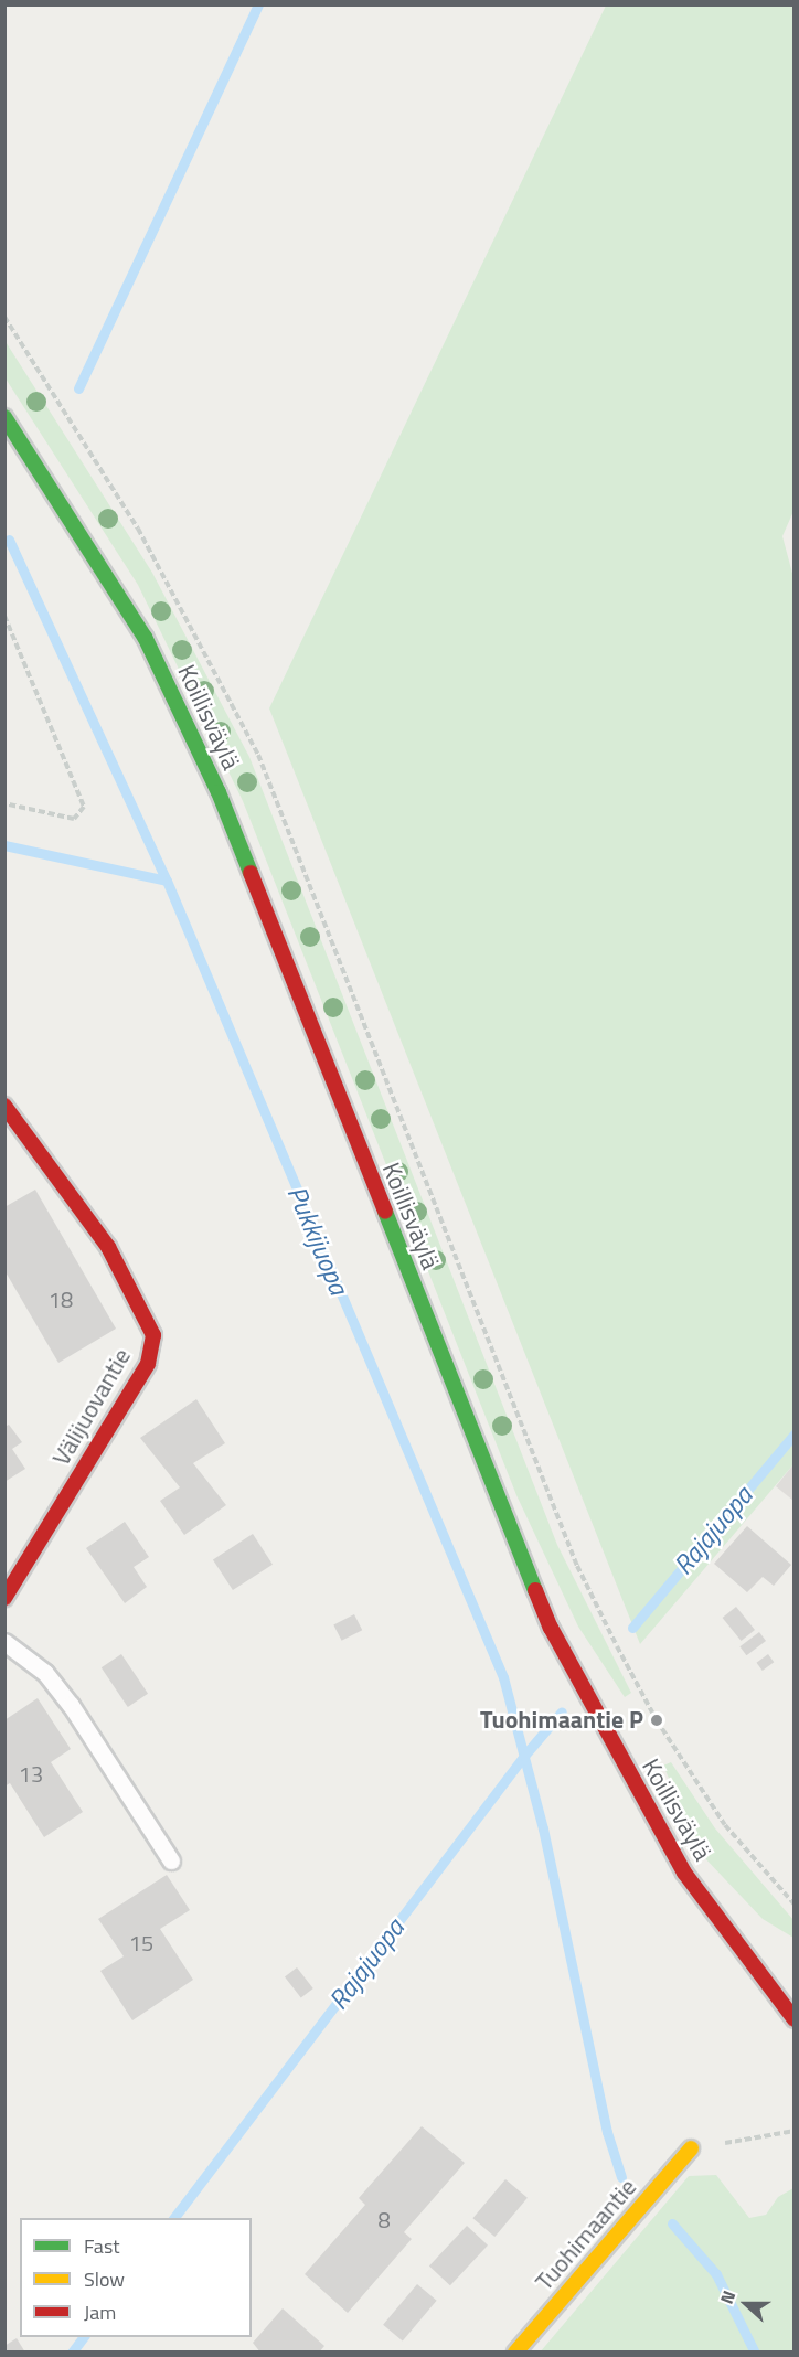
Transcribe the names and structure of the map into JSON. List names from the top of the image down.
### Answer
{
  "streets": {
    "main road": ["Koillisväylä", "Välijuovantie", "Tuohimaantie"]
  },
  "water": ["Pukkijuopa", "Rajajuopa"],
  "places": ["Tuohimaantie P"],
  "house_numbers": [
    "18",
    "13",
    "15",
    "8"
  ],
  "legend": ["Fast", "Slow", "Jam"],
  "north": "left"
}
